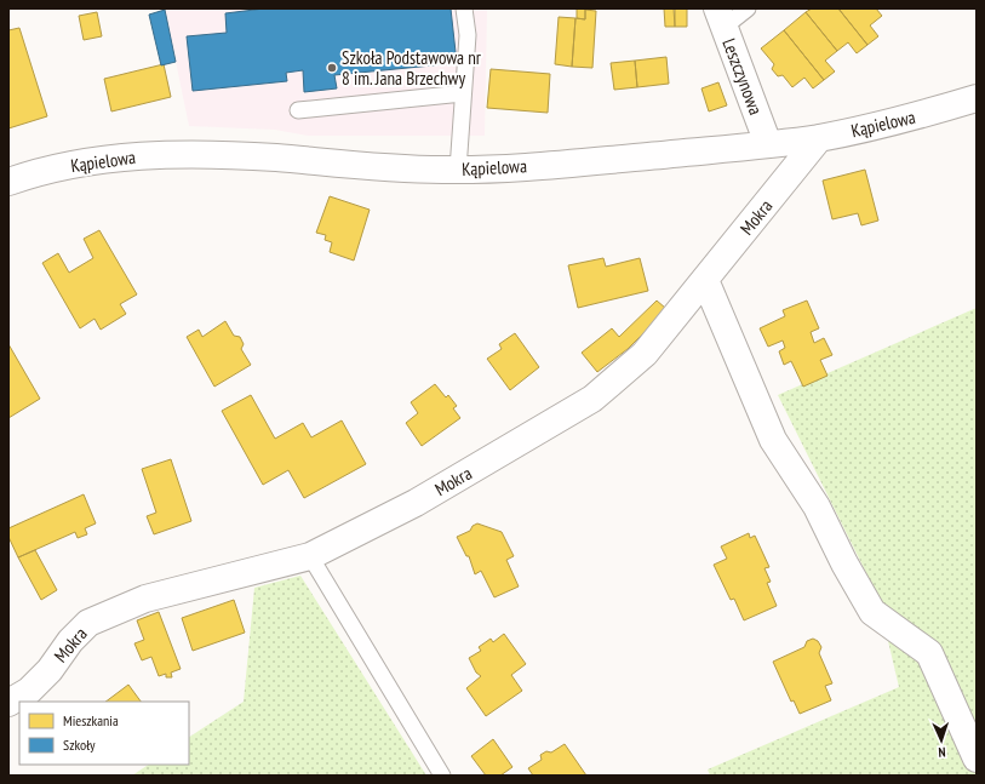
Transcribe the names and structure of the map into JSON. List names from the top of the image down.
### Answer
{
  "streets": {
    "street": ["Leszczynowa", "Kąpielowa", "Mokra"]
  },
  "crossings": [
    ["Leszczynowa", "Kąpielowa"],
    ["Kąpielowa", "Mokra"]
  ],
  "places": ["Szkoła Podstawowa nr 8 im. Jana Brzechwy"],
  "legend": ["Mieszkania", "Szkoły"],
  "north": "bottom"
}
